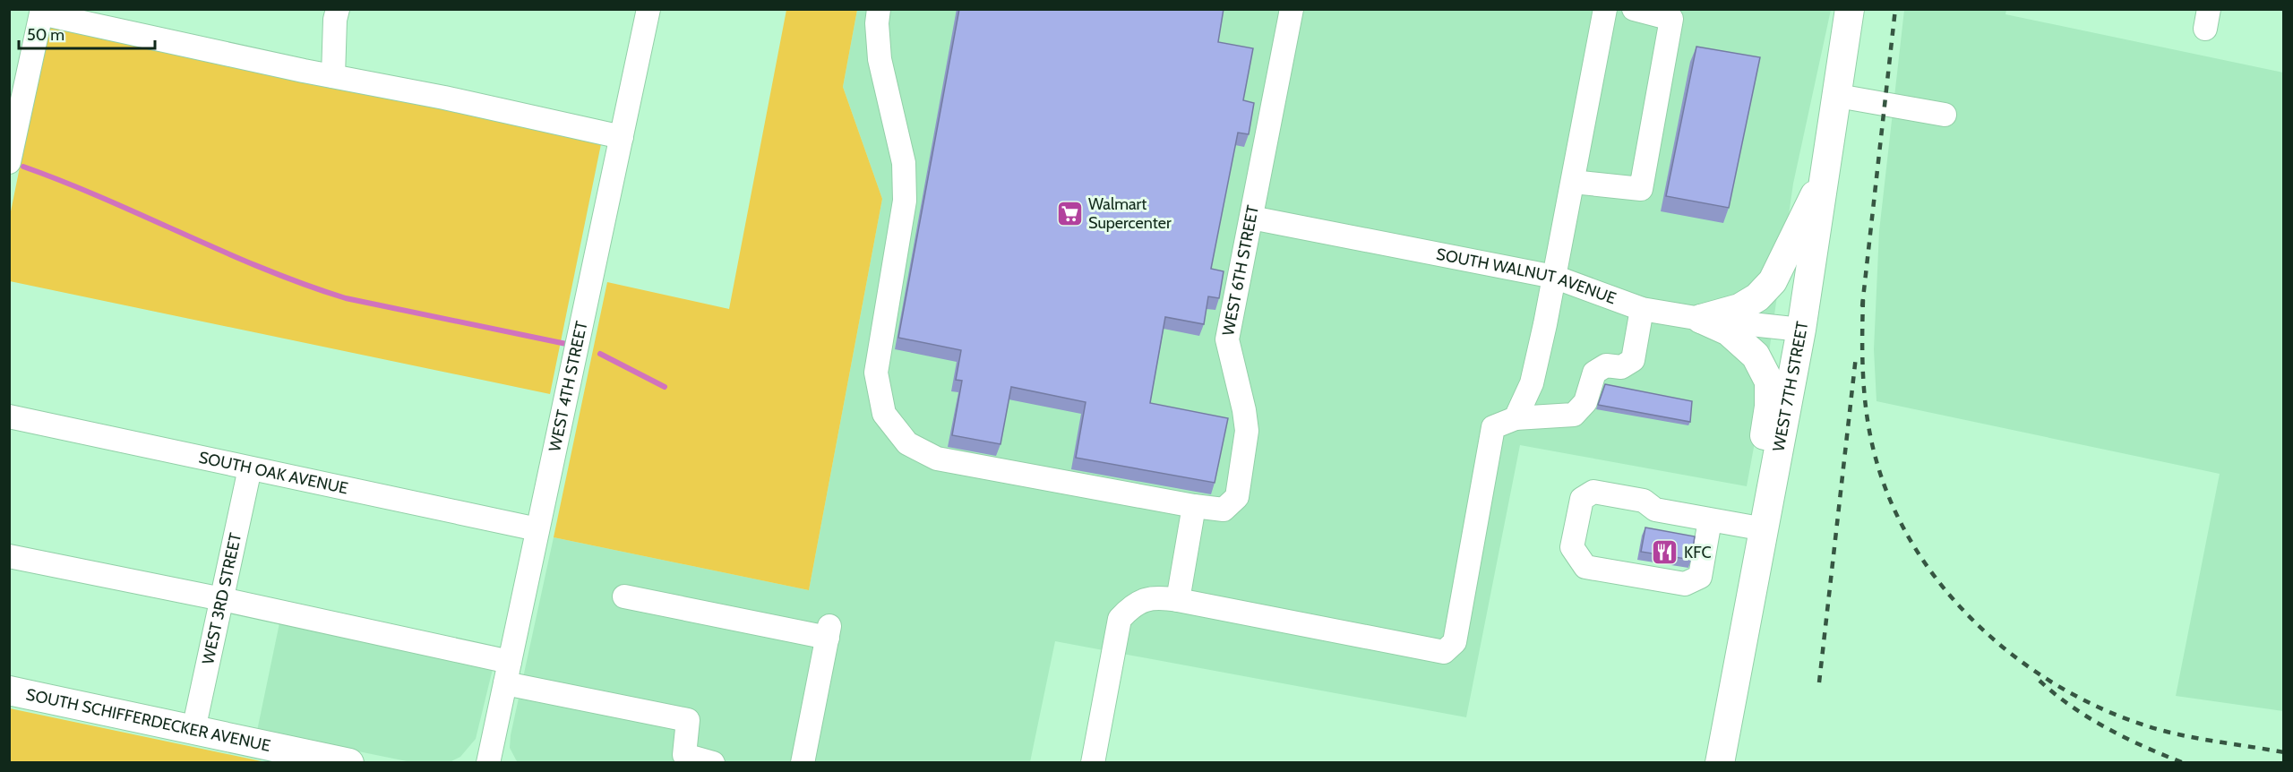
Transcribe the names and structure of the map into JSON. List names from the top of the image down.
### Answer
{
  "streets": {
    "main road": ["WEST 7TH STREET", "SOUTH SCHIFFERDECKER AVENUE"],
    "street": [
      "WEST 6TH STREET",
      "SOUTH WALNUT AVENUE",
      "WEST 4TH STREET",
      "SOUTH OAK AVENUE",
      "WEST 3RD STREET"
    ]
  },
  "crossings": [
    ["WEST 6TH STREET", "SOUTH WALNUT AVENUE"],
    ["SOUTH WALNUT AVENUE", "WEST 7TH STREET"],
    ["WEST 4TH STREET", "SOUTH OAK AVENUE"],
    ["SOUTH OAK AVENUE", "WEST 3RD STREET"],
    ["WEST 3RD STREET", "SOUTH SCHIFFERDECKER AVENUE"]
  ],
  "places": {
    "supermarket": ["Walmart Supercenter"],
    "restaurant": ["KFC"]
  },
  "scale_bar": "50 m"
}
